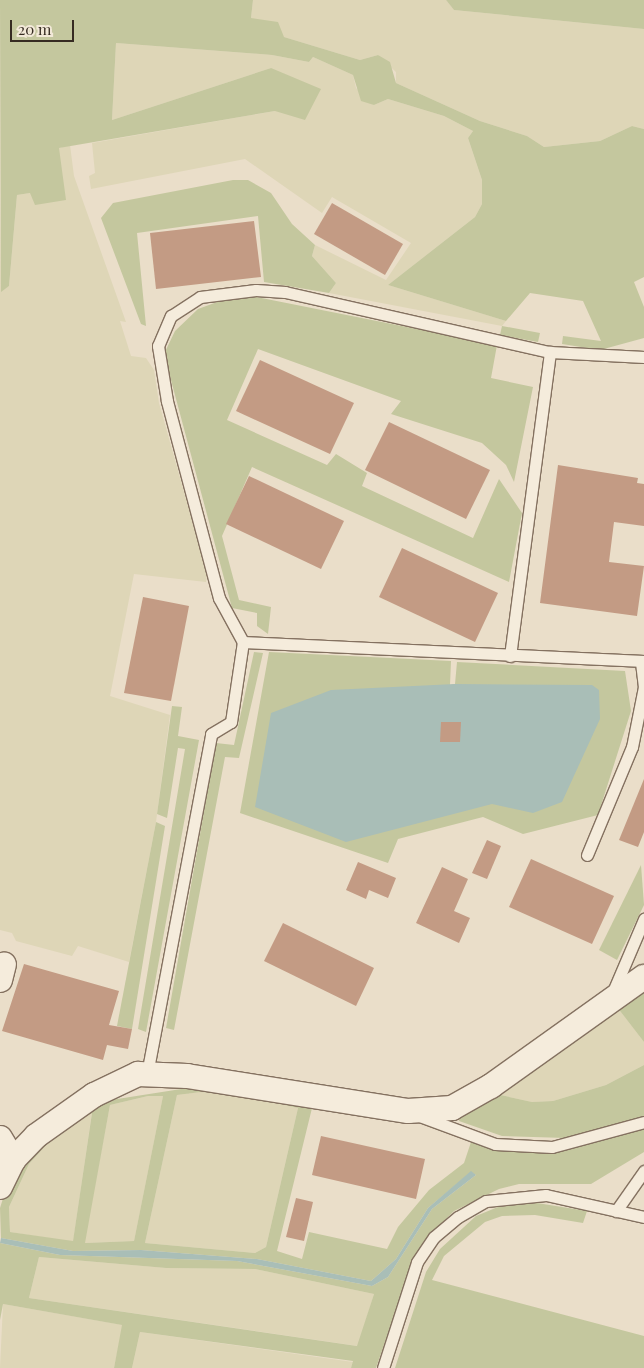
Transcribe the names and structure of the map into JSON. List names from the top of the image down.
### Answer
{
  "scale_bar": "20 m"
}
